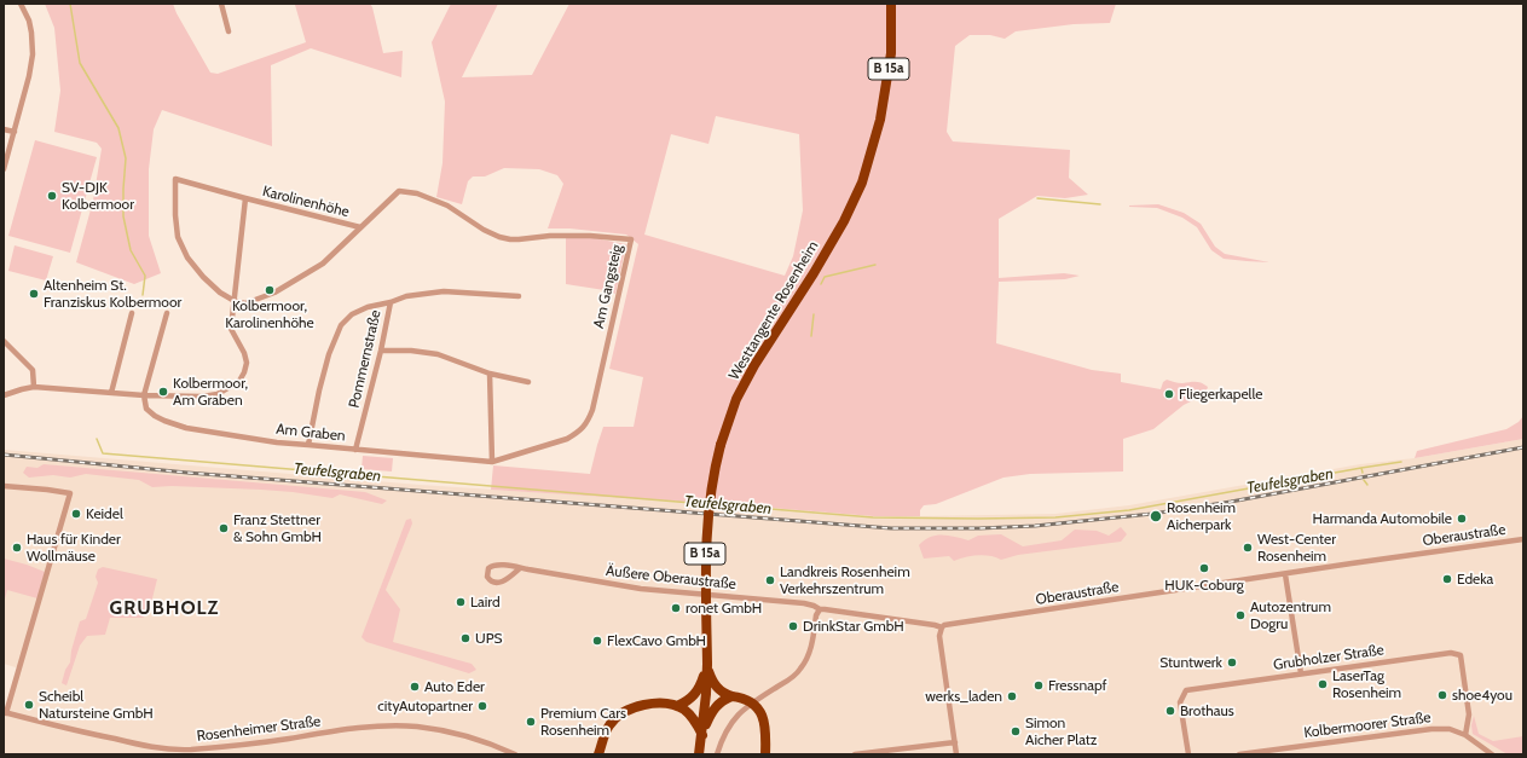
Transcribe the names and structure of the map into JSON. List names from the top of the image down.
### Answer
{
  "streets": {
    "highway": ["B 15a", "Westtangente Rosenheim"],
    "street": [
      "Karolinenhöhe",
      "Am Gangsteig",
      "Pommernstraße",
      "Am Graben",
      "Oberaustraße",
      "Äußere Oberaustraße",
      "Grubholzer Straße",
      "Kolbermoorer Straße",
      "Rosenheimer Straße"
    ]
  },
  "crossings": [
    ["Karolinenhöhe", "Am Gangsteig"],
    ["Am Gangsteig", "Am Graben"],
    ["Pommernstraße", "Am Graben"],
    ["Oberaustraße", "Äußere Oberaustraße"],
    ["Grubholzer Straße", "Kolbermoorer Straße"]
  ],
  "districts": ["GRUBHOLZ"],
  "water": ["Teufelsgraben"],
  "places": [
    "SV-DJK Kolbermoor",
    "Kolbermoor, Karolinenhöhe",
    "Altenheim St. Franziskus Kolbermoor",
    "Kolbermoor, Am Graben",
    "Fliegerkapelle",
    "Keidel",
    "Rosenheim Aicherpark",
    "Harmanda Automobile",
    "Franz Stettner & Sohn GmbH",
    "Haus für Kinder Wollmäuse",
    "West-Center Rosenheim",
    "HUK-Coburg",
    "Edeka",
    "Landkreis Rosenheim Verkehrszentrum",
    "Laird",
    "ronet GmbH",
    "Autozentrum Dogru",
    "DrinkStar GmbH",
    "UPS",
    "FlexCavo GmbH",
    "Stuntwerk",
    "LaserTag Rosenheim",
    "Fressnapf",
    "Auto Eder",
    "shoe4you",
    "werks_laden",
    "Scheibl Natursteine GmbH",
    "cityAutopartner",
    "Brothaus",
    "Premium Cars Rosenheim",
    "Simon Aicher Platz"
  ]
}
